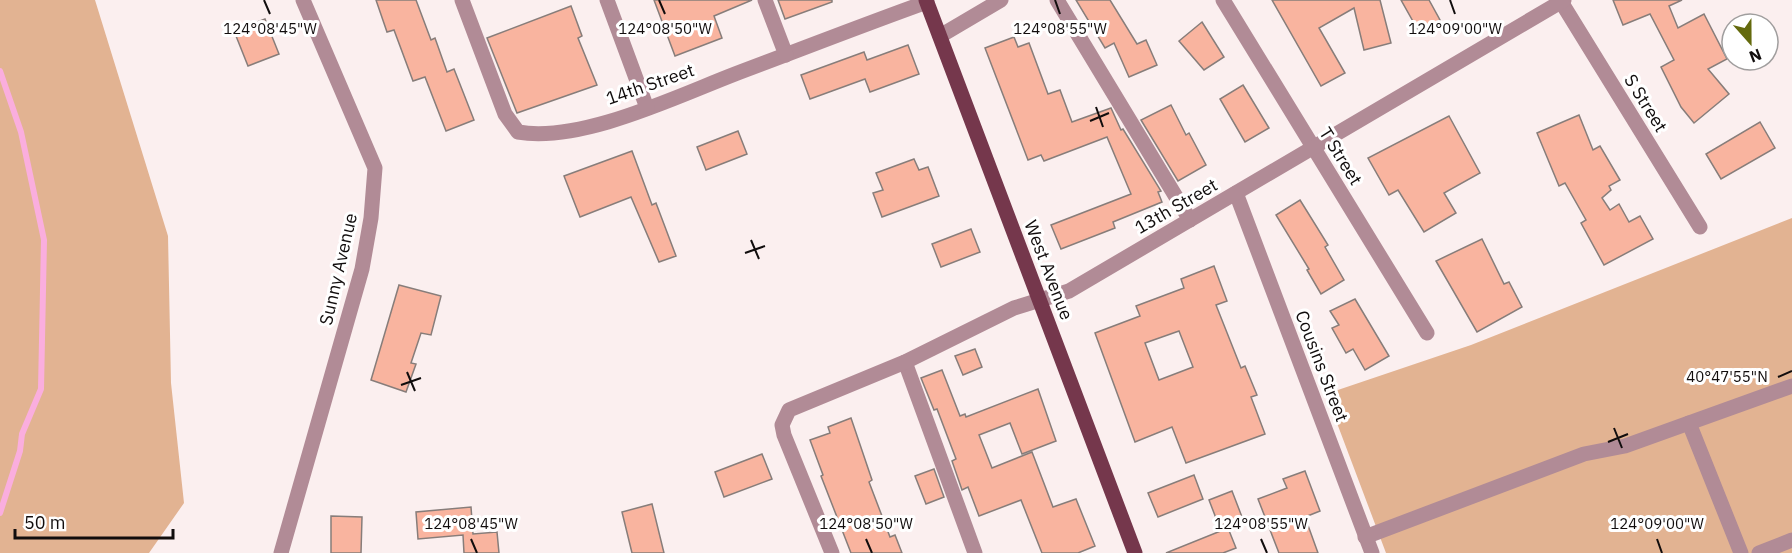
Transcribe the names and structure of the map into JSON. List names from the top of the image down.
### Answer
{
  "streets": {
    "main road": ["West Avenue"],
    "street": [
      "14th Street",
      "S Street",
      "T Street",
      "13th Street",
      "Sunny Avenue",
      "Cousins Street"
    ]
  },
  "crossings": [
    ["14th Street", "West Avenue"],
    ["S Street", "13th Street"],
    ["T Street", "13th Street"],
    ["13th Street", "West Avenue"],
    ["13th Street", "Cousins Street"]
  ],
  "scale_bar": "50 m",
  "north": "bottom",
  "coordinates": [
    "124°08'45\"W",
    "124°08'50\"W",
    "124°08'55\"W",
    "124°09'00\"W",
    "40°47'55\"N"
  ]
}
